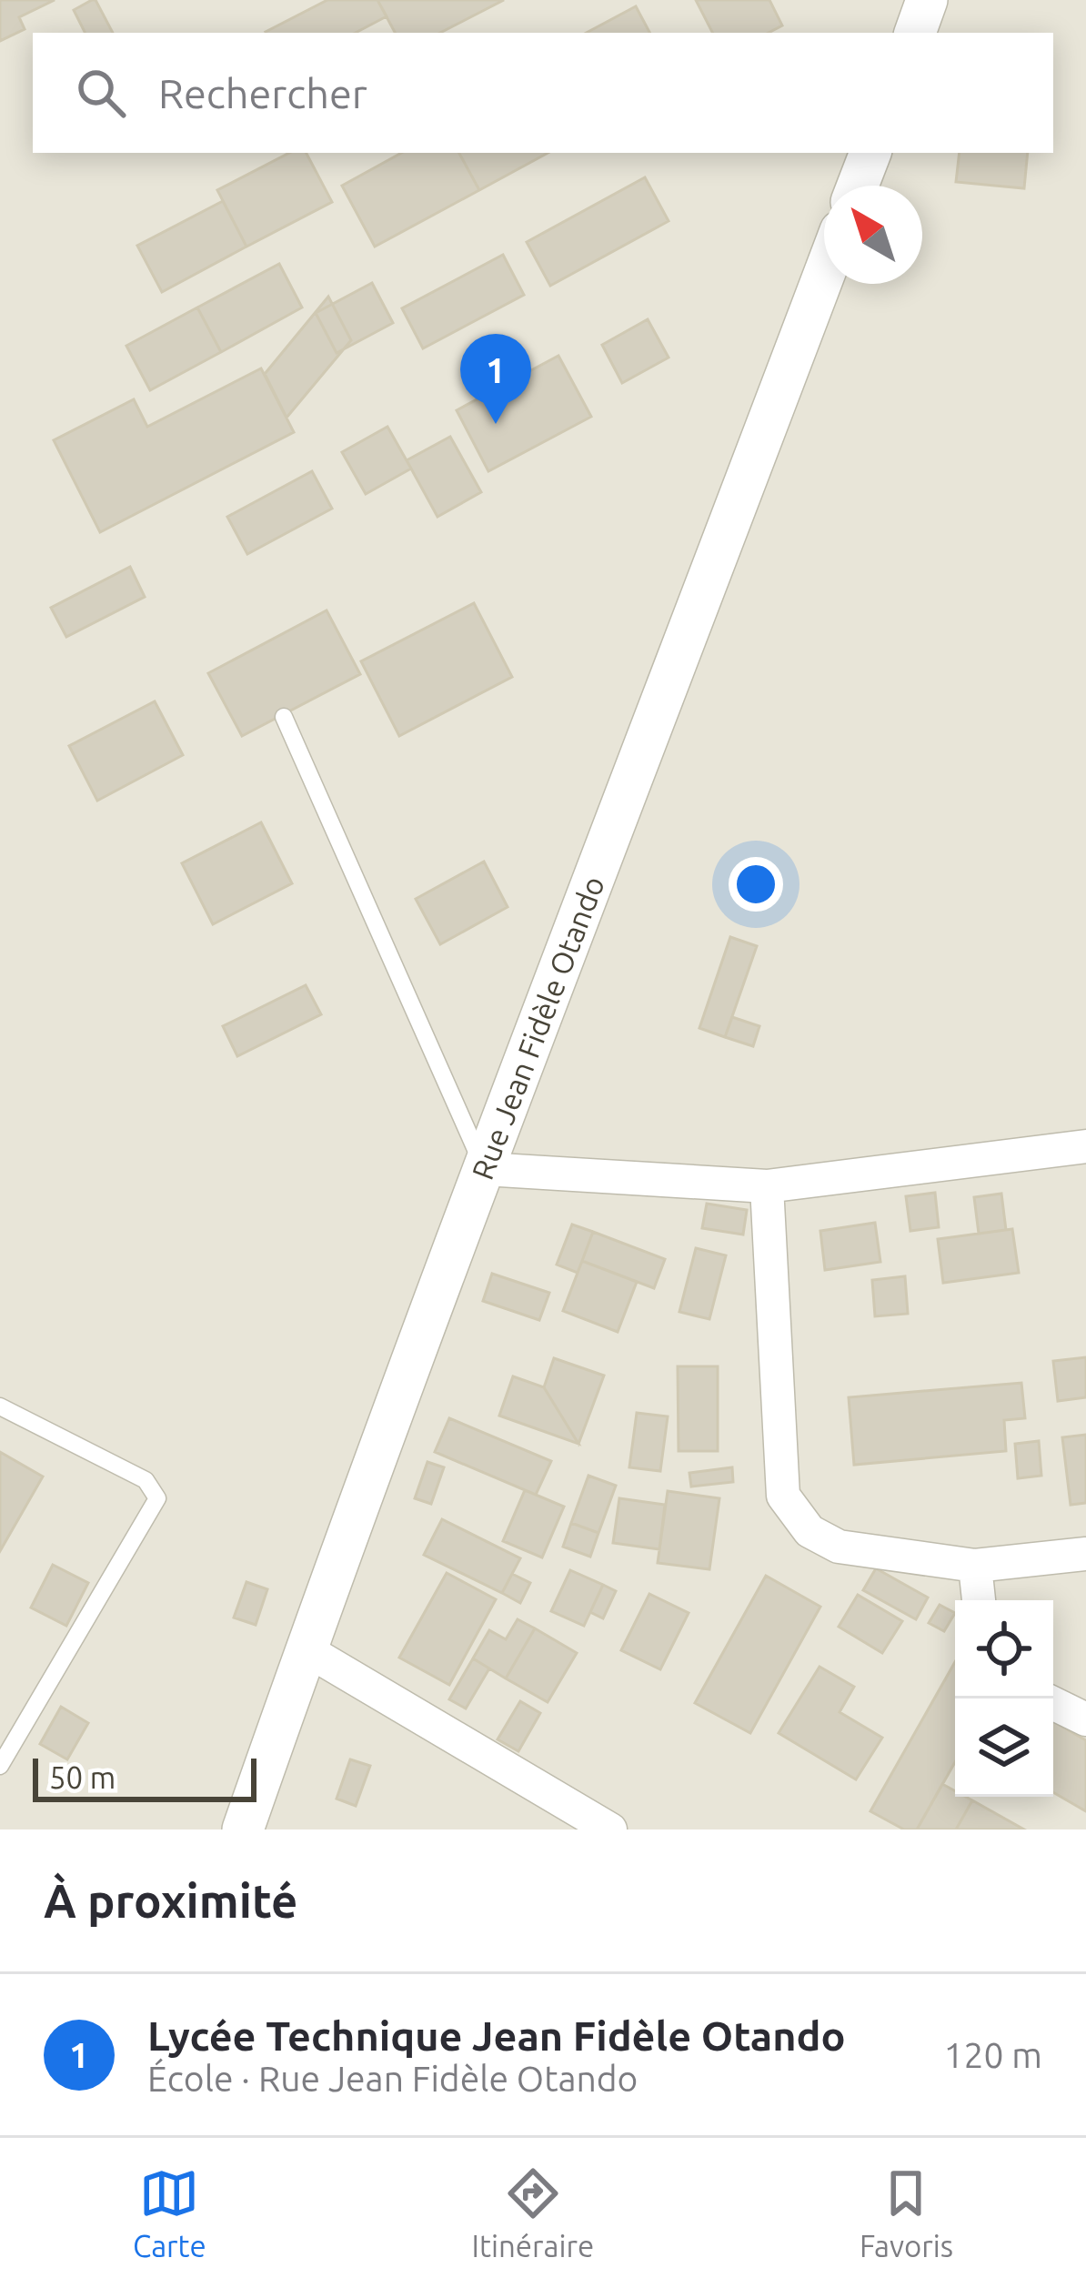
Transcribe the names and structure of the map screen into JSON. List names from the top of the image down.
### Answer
{
  "streets": {
    "street": ["Rue Jean Fidèle Otando"]
  },
  "scale_bar": "50 m",
  "north": "top left",
  "page": {
    "search": "Rechercher",
    "pins": "1",
    "scale": "50 m",
    "heading": "À proximité",
    "list": [
      {
        "mark": "1",
        "name": "Lycée Technique Jean Fidèle Otando",
        "note": "École · Rue Jean Fidèle Otando",
        "value": "120 m"
      }
    ],
    "nav": ["Carte", "Itinéraire", "Favoris"]
  }
}
